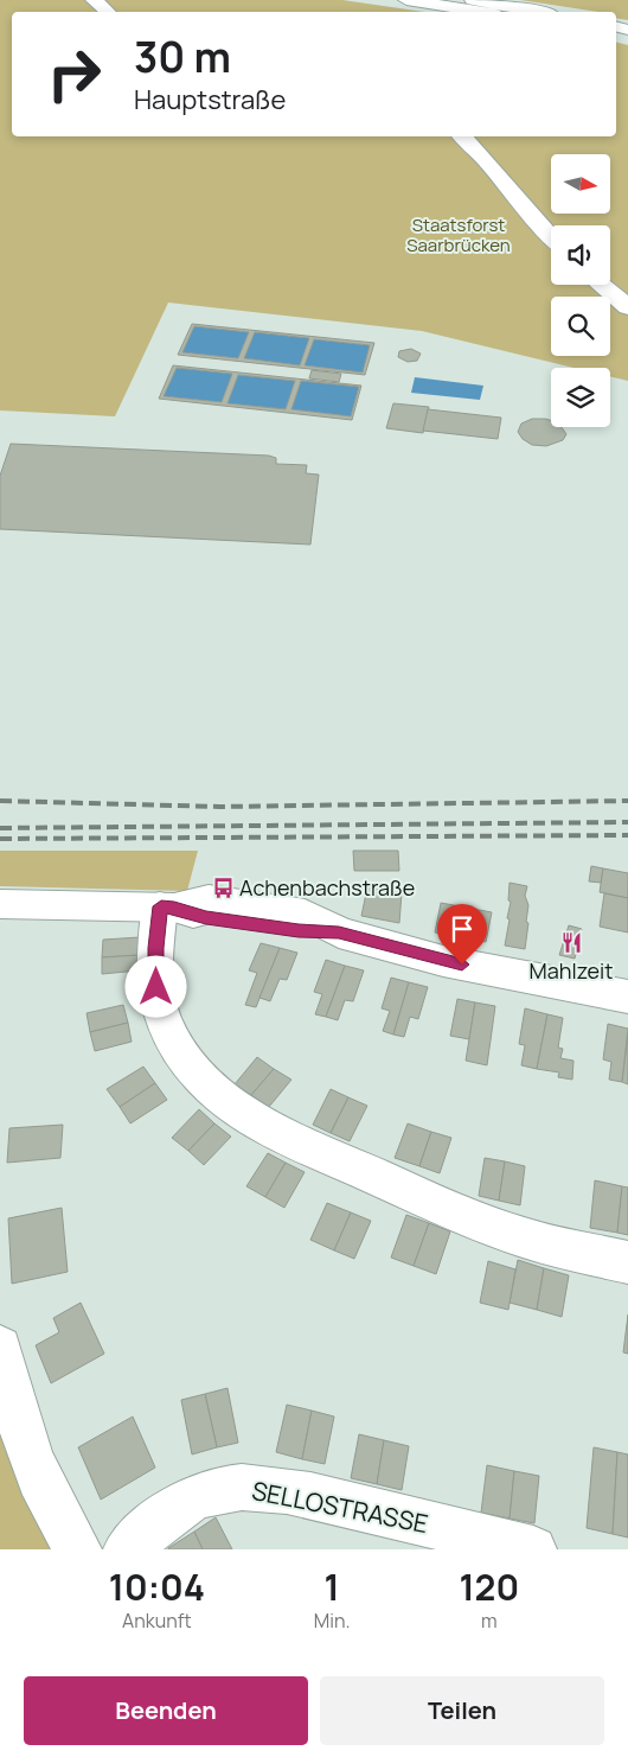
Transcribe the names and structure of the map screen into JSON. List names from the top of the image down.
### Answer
{
  "streets": {
    "main road": ["SELLOSTRASSE"]
  },
  "parks": ["Staatsforst Saarbrücken"],
  "places": {
    "bus stop": ["Achenbachstraße"],
    "restaurant": ["Mahlzeit"]
  },
  "north": "right",
  "page": {
    "turn": ["30 m", "Hauptstraße"],
    "eta": [
      "10:04",
      "Ankunft",
      "1",
      "Min.",
      "120",
      "m"
    ],
    "buttons": ["Beenden", "Teilen"]
  }
}
